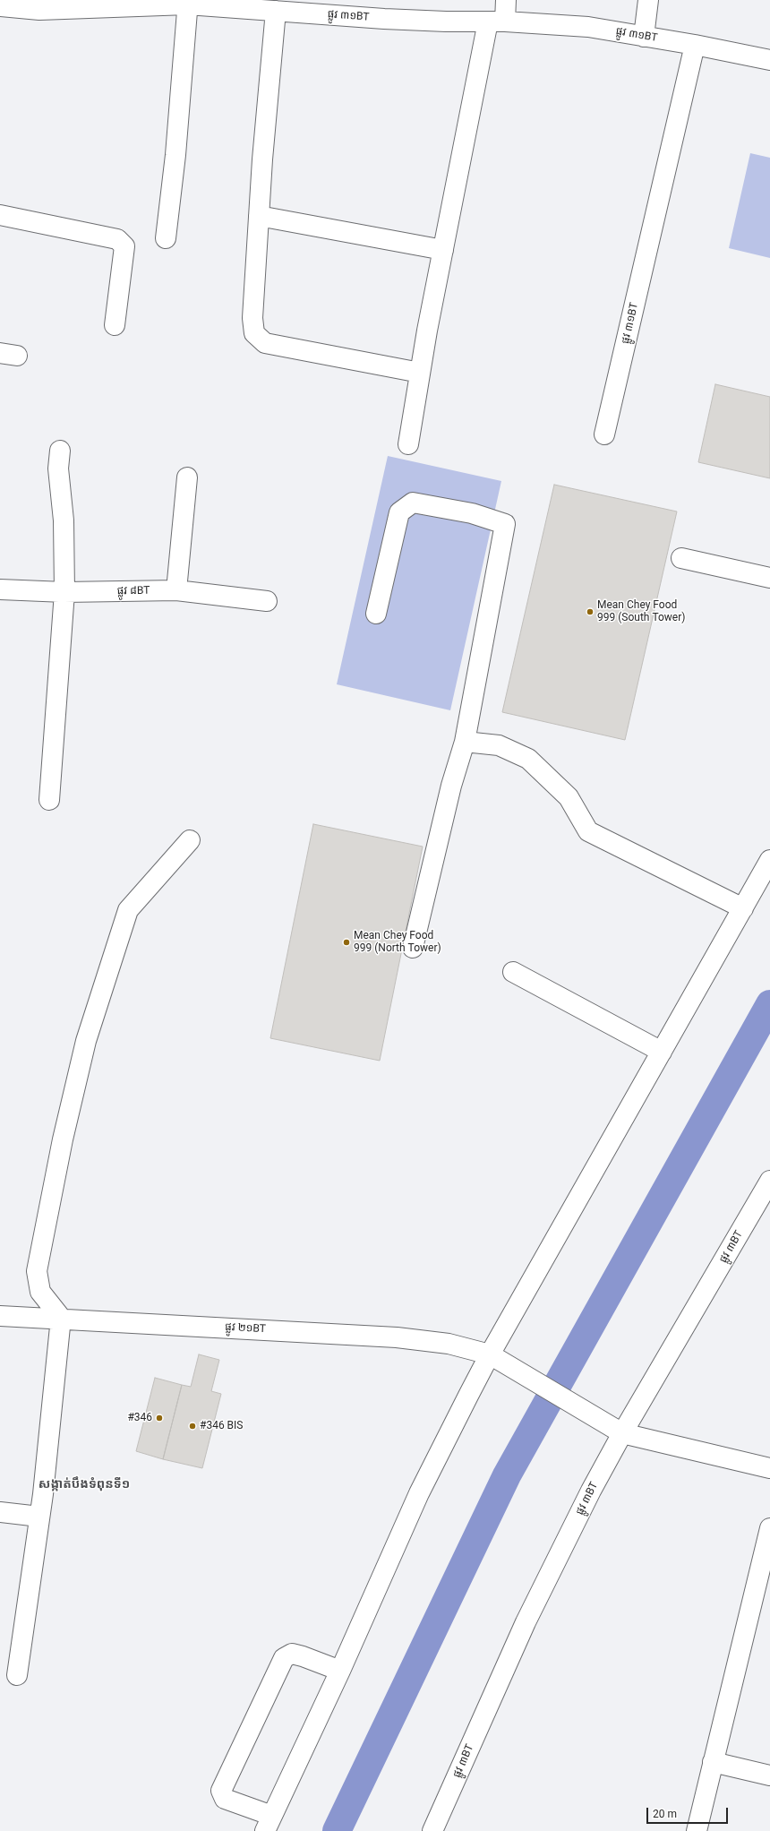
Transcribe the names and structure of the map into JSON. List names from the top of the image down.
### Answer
{
  "streets": {
    "street": [
      "ផ្លូវ ៣១BT",
      "ផ្លូវ ៨BT",
      "ផ្លូវ ៣BT",
      "ផ្លូវ ២១BT"
    ]
  },
  "crossings": [
    ["ផ្លូវ ៣BT", "ផ្លូវ ២១BT"]
  ],
  "districts": ["សង្កាត់បឹងទំពុនទី១"],
  "places": [
    "Mean Chey Food 999 (South Tower)",
    "Mean Chey Food 999 (North Tower)",
    "#346",
    "#346 BIS"
  ],
  "scale_bar": "20 m"
}
